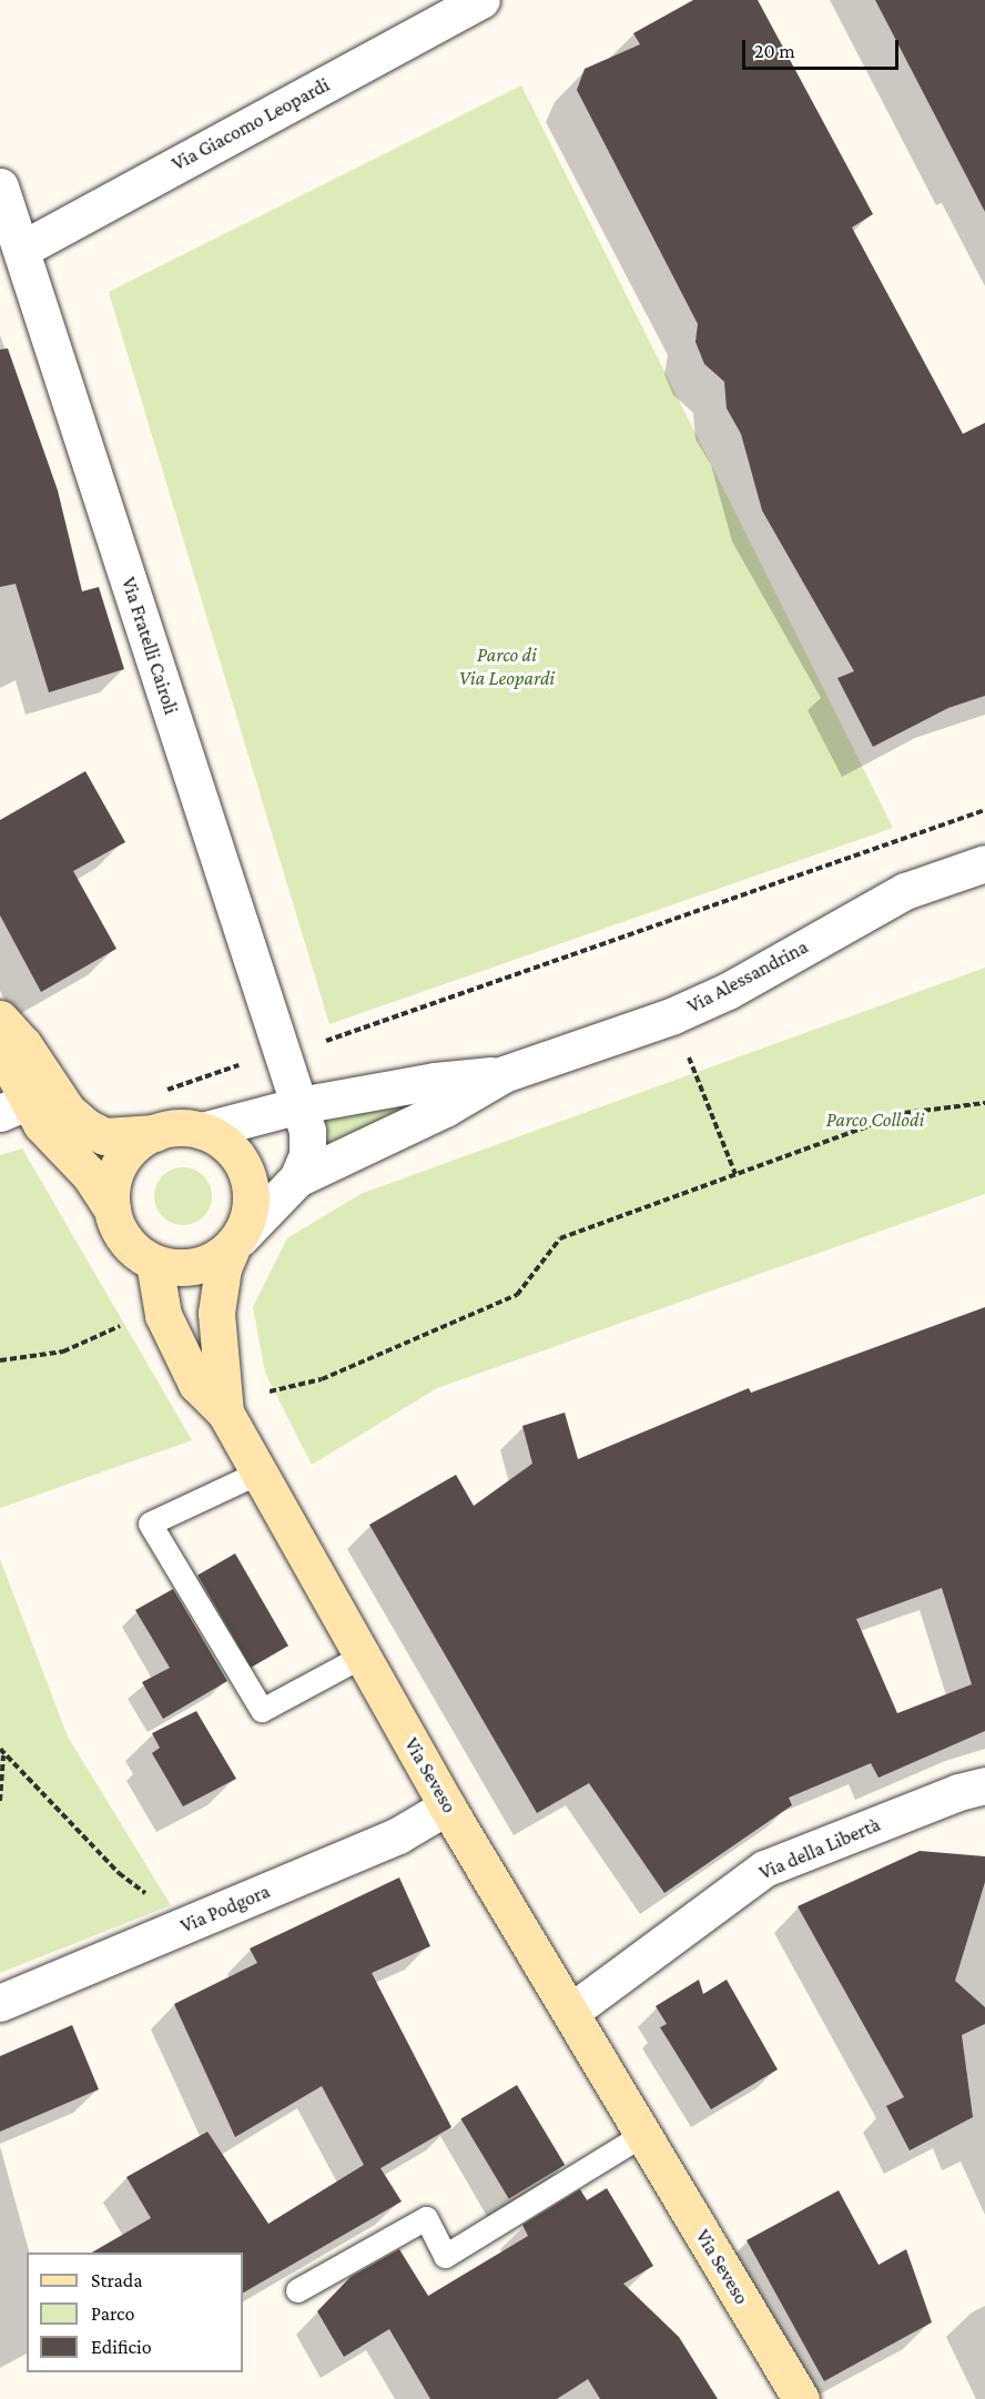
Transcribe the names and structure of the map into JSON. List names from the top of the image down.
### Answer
{
  "streets": {
    "street": [
      "Via Giacomo Leopardi",
      "Via Fratelli Cairoli",
      "Via Alessandrina",
      "Via Seveso",
      "Via della Libertà",
      "Via Podgora"
    ]
  },
  "crossings": [
    ["Via Giacomo Leopardi", "Via Fratelli Cairoli"],
    ["Via Fratelli Cairoli", "Via Alessandrina"],
    ["Via Alessandrina", "Via Seveso"],
    ["Via Seveso", "Via della Libertà"],
    ["Via Seveso", "Via Podgora"]
  ],
  "parks": ["Parco di Via Leopardi", "Parco Collodi"],
  "legend": ["Strada", "Parco", "Edificio"],
  "scale_bar": "20 m"
}
